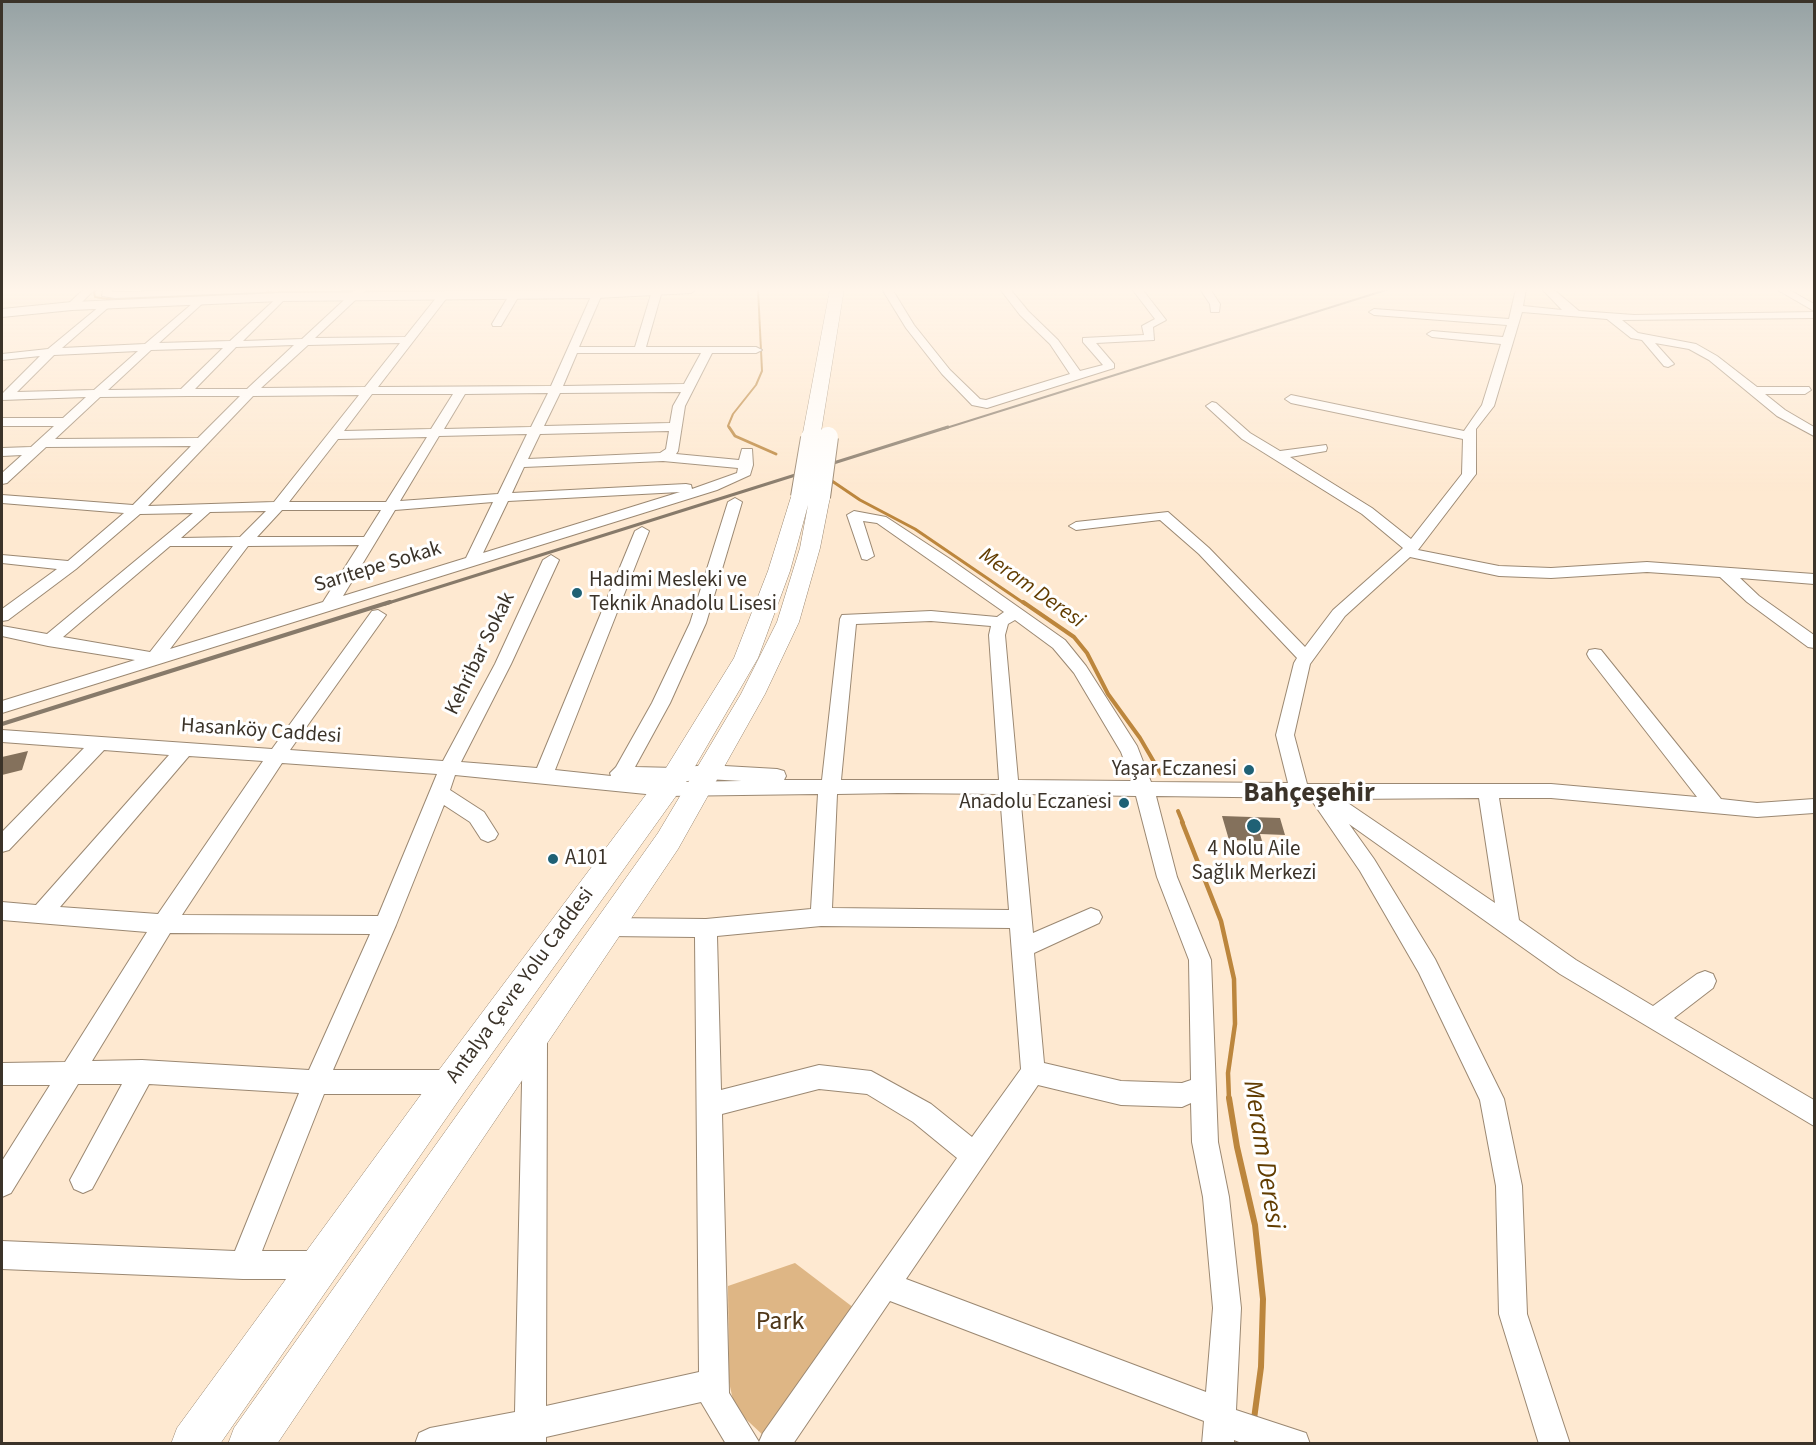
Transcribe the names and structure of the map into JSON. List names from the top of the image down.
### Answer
{
  "streets": {
    "highway": ["Antalya Çevre Yolu Caddesi"],
    "street": ["Sarıtepe Sokak", "Kehribar Sokak", "Hasanköy Caddesi"]
  },
  "crossings": [
    ["Kehribar Sokak", "Hasanköy Caddesi"]
  ],
  "districts": ["Bahçeşehir"],
  "water": ["Meram Deresi"],
  "parks": ["Park"],
  "places": [
    "Hadimi Mesleki ve Teknik Anadolu Lisesi",
    "Yaşar Eczanesi",
    "Anadolu Eczanesi",
    "4 Nolu Aile Sağlık Merkezi",
    "A101"
  ]
}
